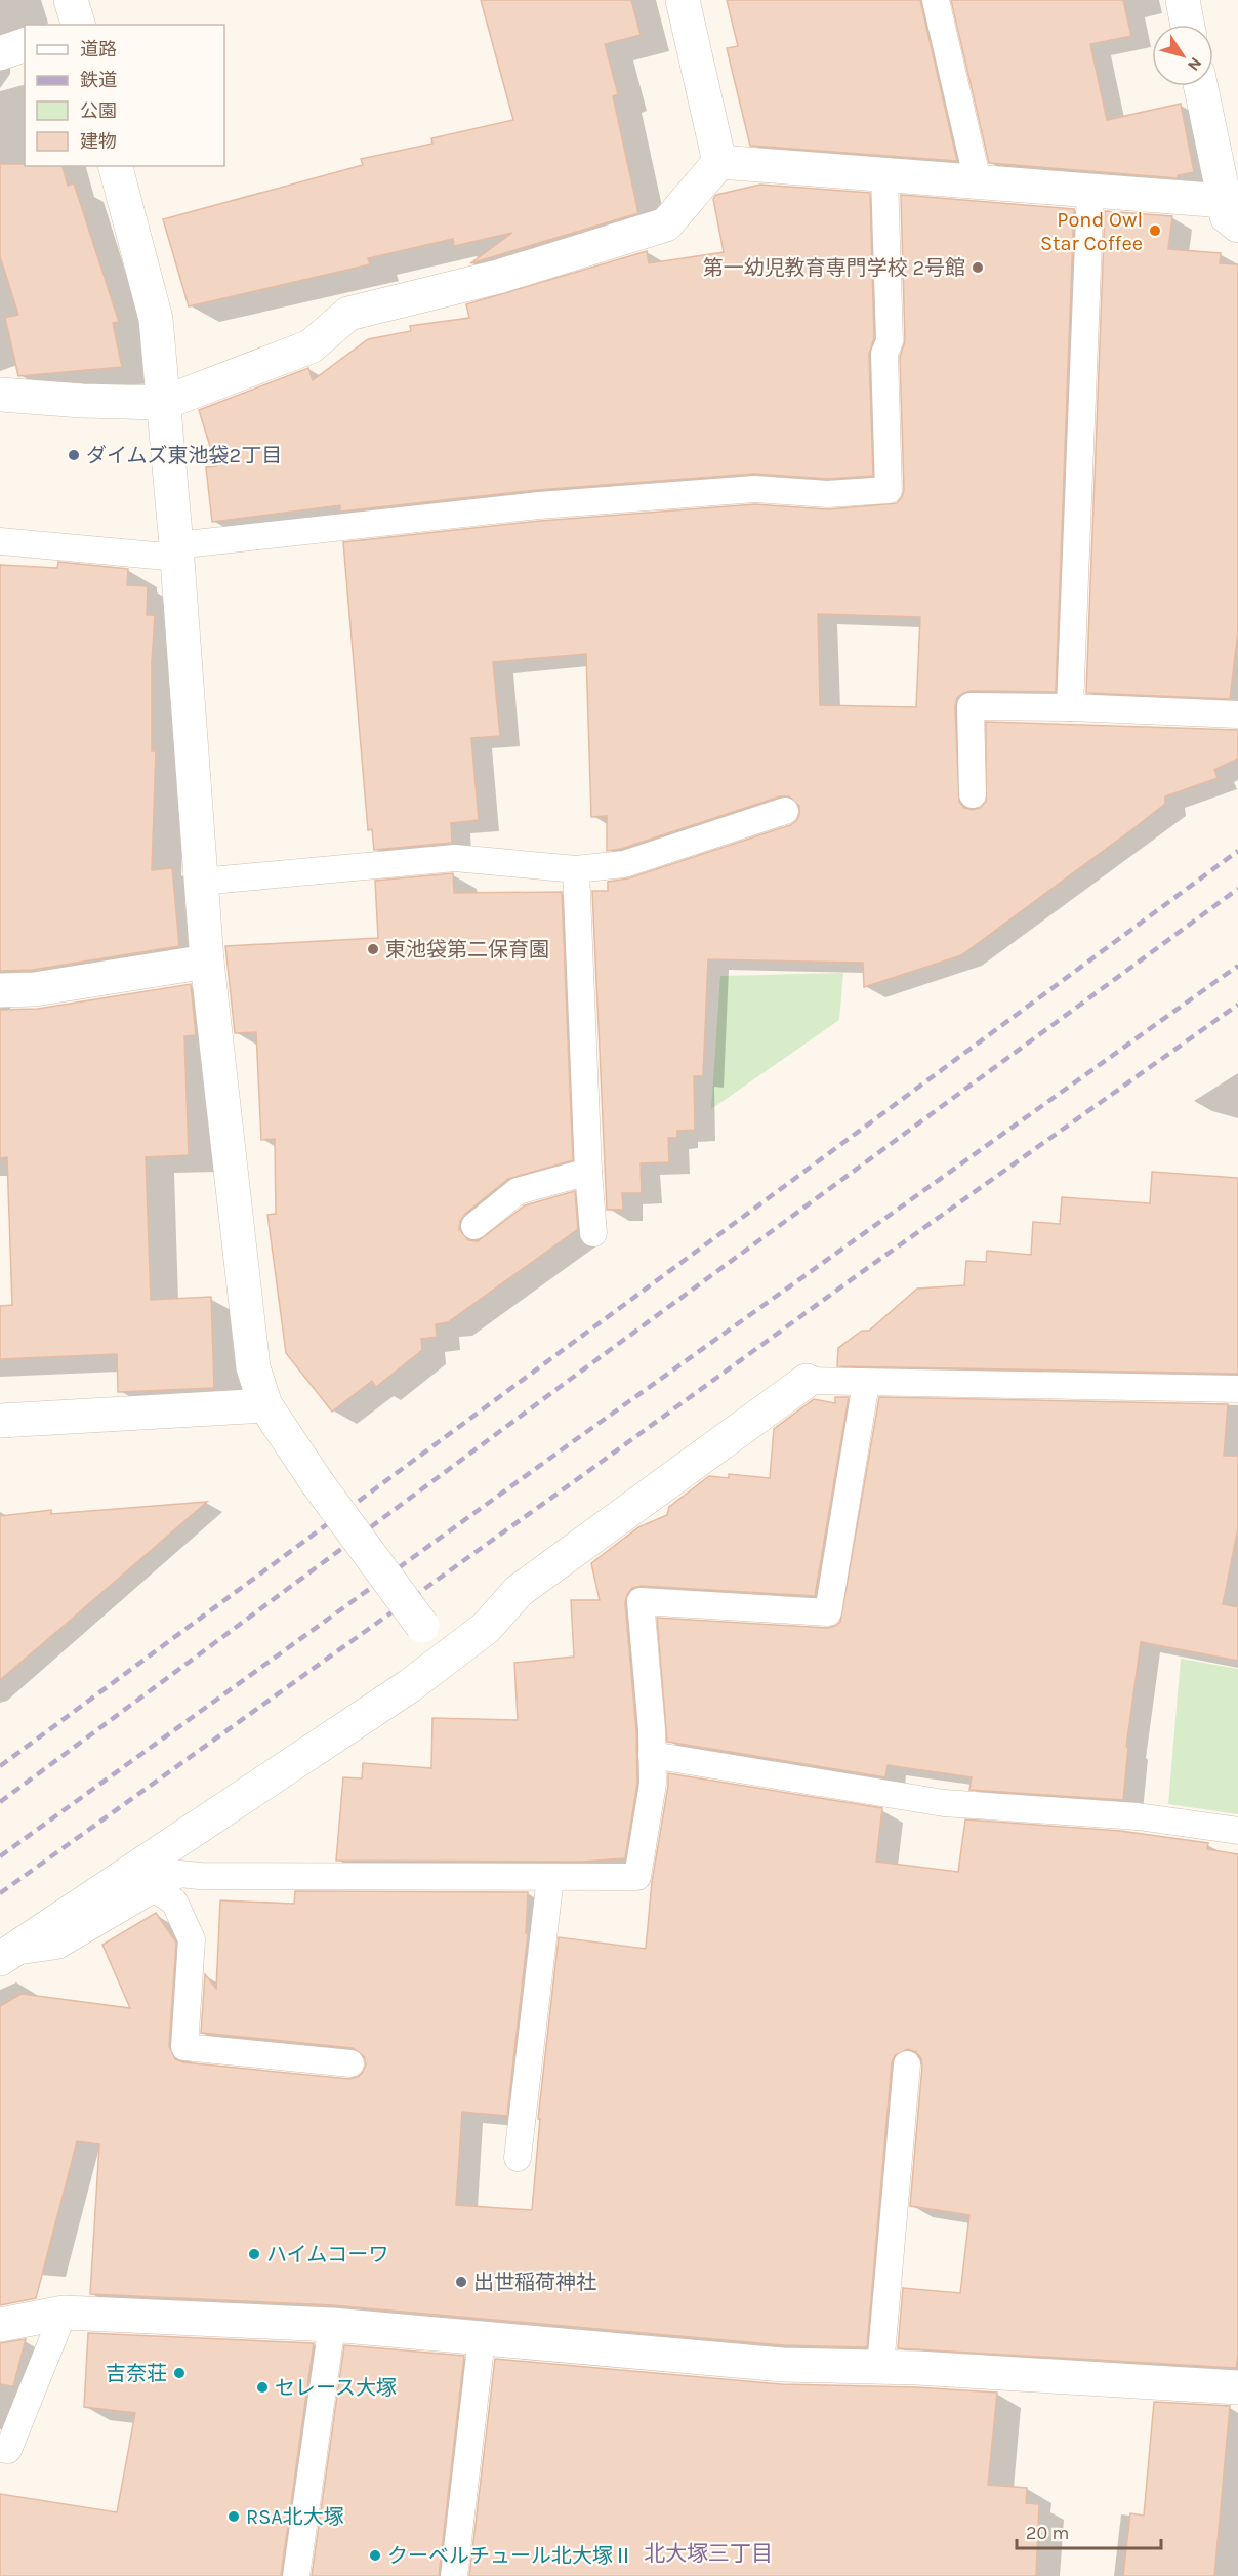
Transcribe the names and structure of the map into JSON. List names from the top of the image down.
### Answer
{
  "districts": ["北大塚三丁目"],
  "places": [
    "Pond Owl Star Coffee",
    "第一幼児教育専門学校 2号館",
    "ダイムズ東池袋2丁目",
    "東池袋第二保育園",
    "ハイムコーワ",
    "出世稲荷神社",
    "吉奈荘",
    "セレース大塚",
    "RSA北大塚",
    "クーベルチュール北大塚Ⅱ"
  ],
  "legend": [
    "道路",
    "鉄道",
    "公園",
    "建物"
  ],
  "scale_bar": "20 m",
  "north": "bottom right"
}
